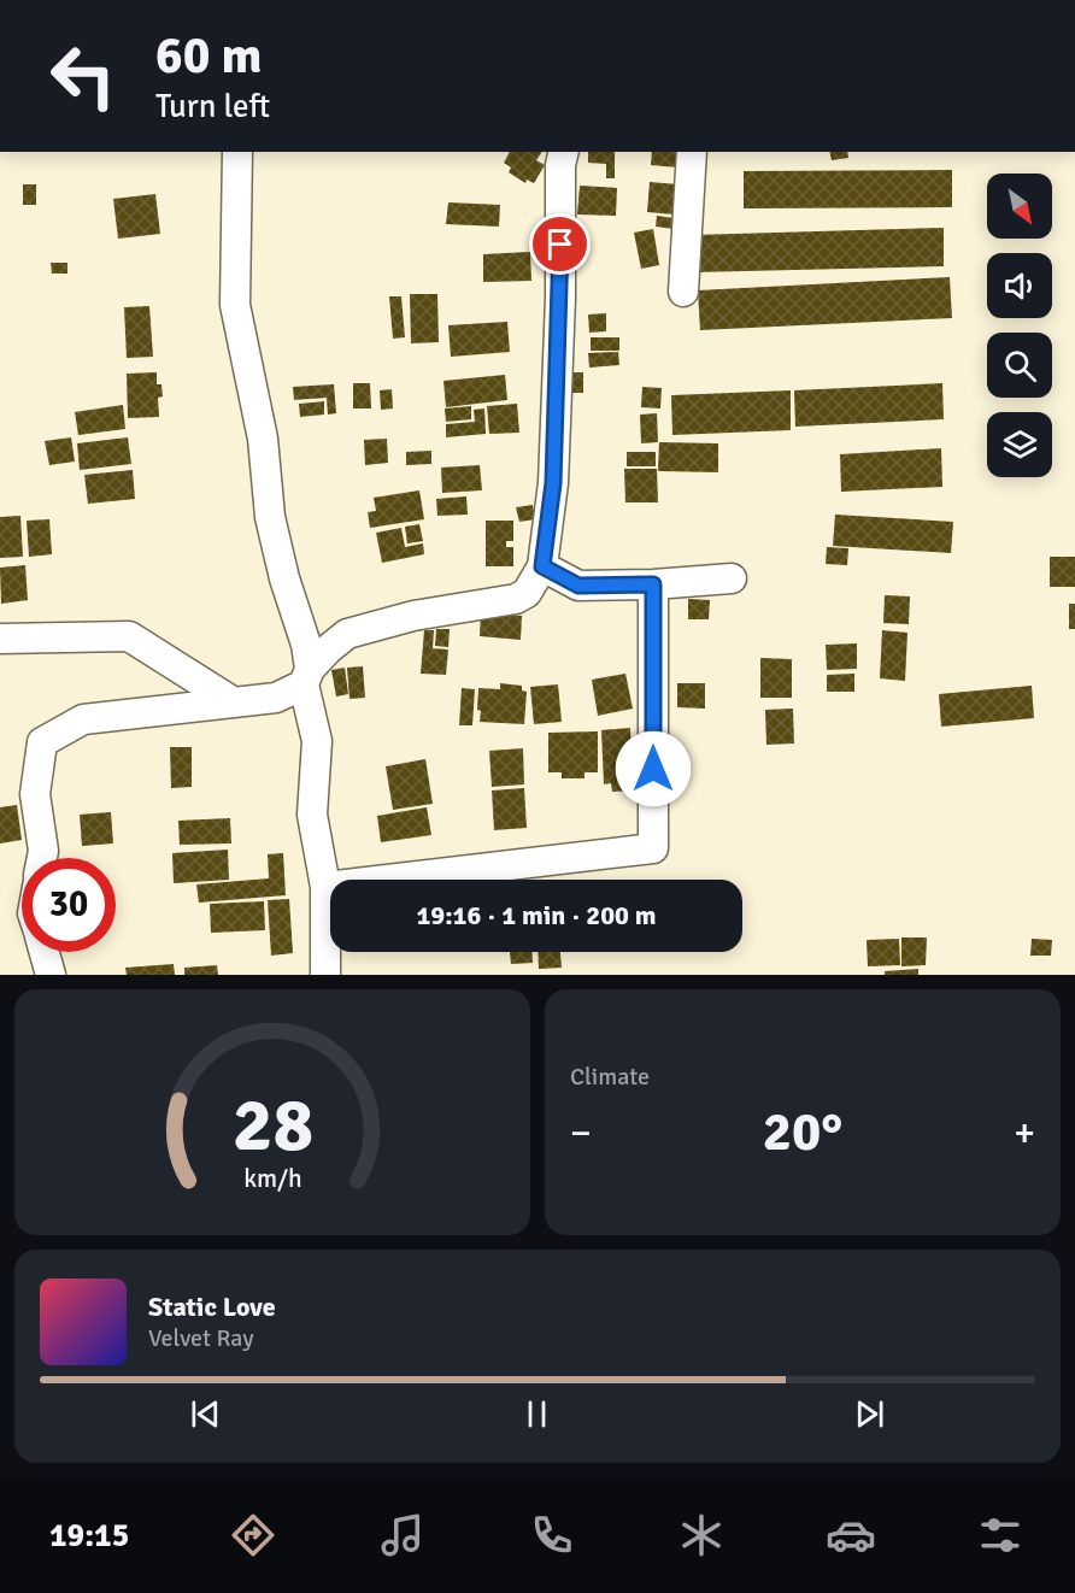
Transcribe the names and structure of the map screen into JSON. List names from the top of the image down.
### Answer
{
  "north": "bottom right",
  "page": {
    "turn": ["60 m", "Turn left"],
    "limit": "30",
    "trip": "19:16 · 1 min · 200 m",
    "tile": "Climate",
    "heat": ["−", "20°", "+"],
    "song": ["Static Love", "Velvet Ray"],
    "tabs": "19:15",
    "gauge": ["28", "km/h"]
  }
}
